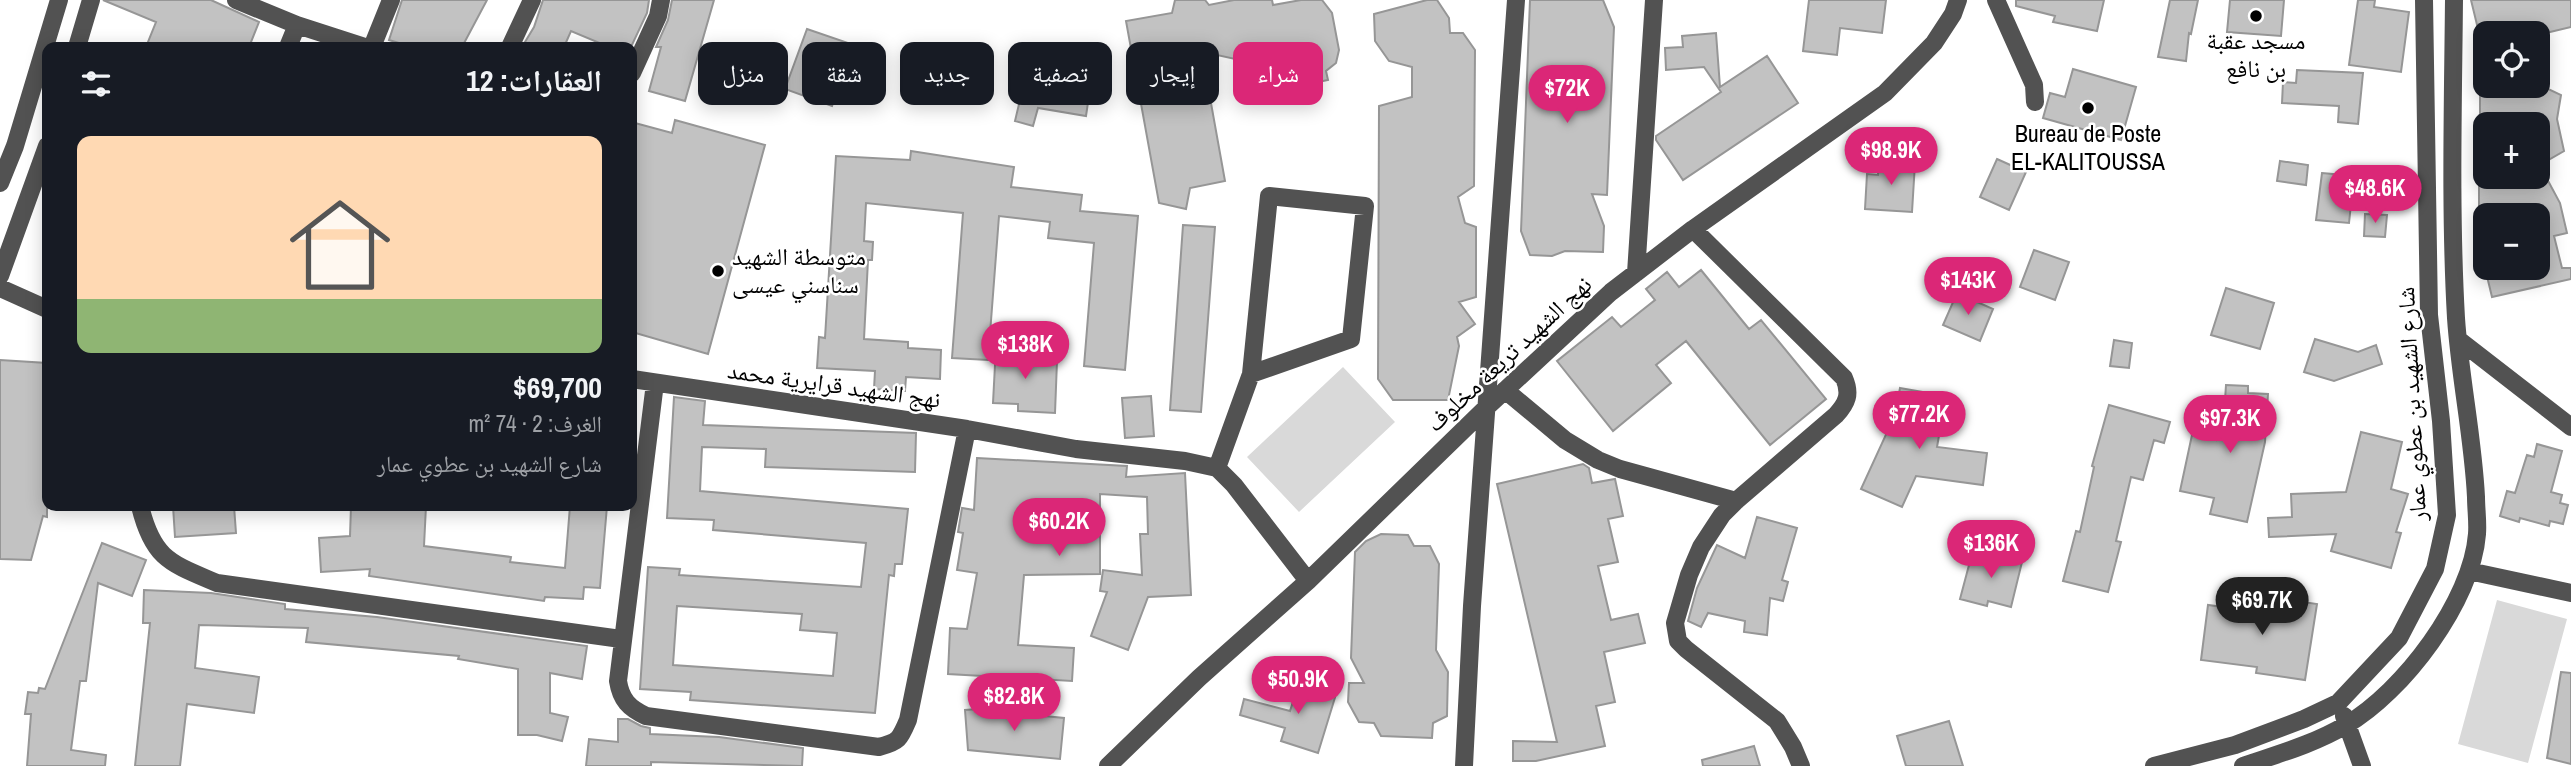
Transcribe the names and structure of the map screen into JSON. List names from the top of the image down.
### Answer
{
  "streets": {
    "street": ["نهج الشهيد تريعة مخلوف", "نهج الشهيد قرايرية محمد", "شارع الشهيد بن عطوي عمار"]
  },
  "places": ["مسجد عقبة بن نافع", "Bureau de Poste EL-KALITOUSSA", "متوسطة الشهيد سناسني عيسى"],
  "page": {
    "map_buttons": ["+", "−"],
    "chip": [
      "شراء",
      "إيجار",
      "تصفية",
      "جديد",
      "شقة",
      "منزل"
    ],
    "heading": "العقارات: 12",
    "price": [
      "$72K",
      "$98.9K",
      "$48.6K",
      "$143K",
      "$138K",
      "$77.2K",
      "$97.3K",
      "$60.2K",
      "$136K",
      "$69.7K",
      "$50.9K",
      "$82.8K"
    ],
    "list": [
      {
        "name": "$69,700",
        "note": "الغرف: 2 · 74 m² · شارع الشهيد بن عطوي عمار"
      }
    ]
  }
}
